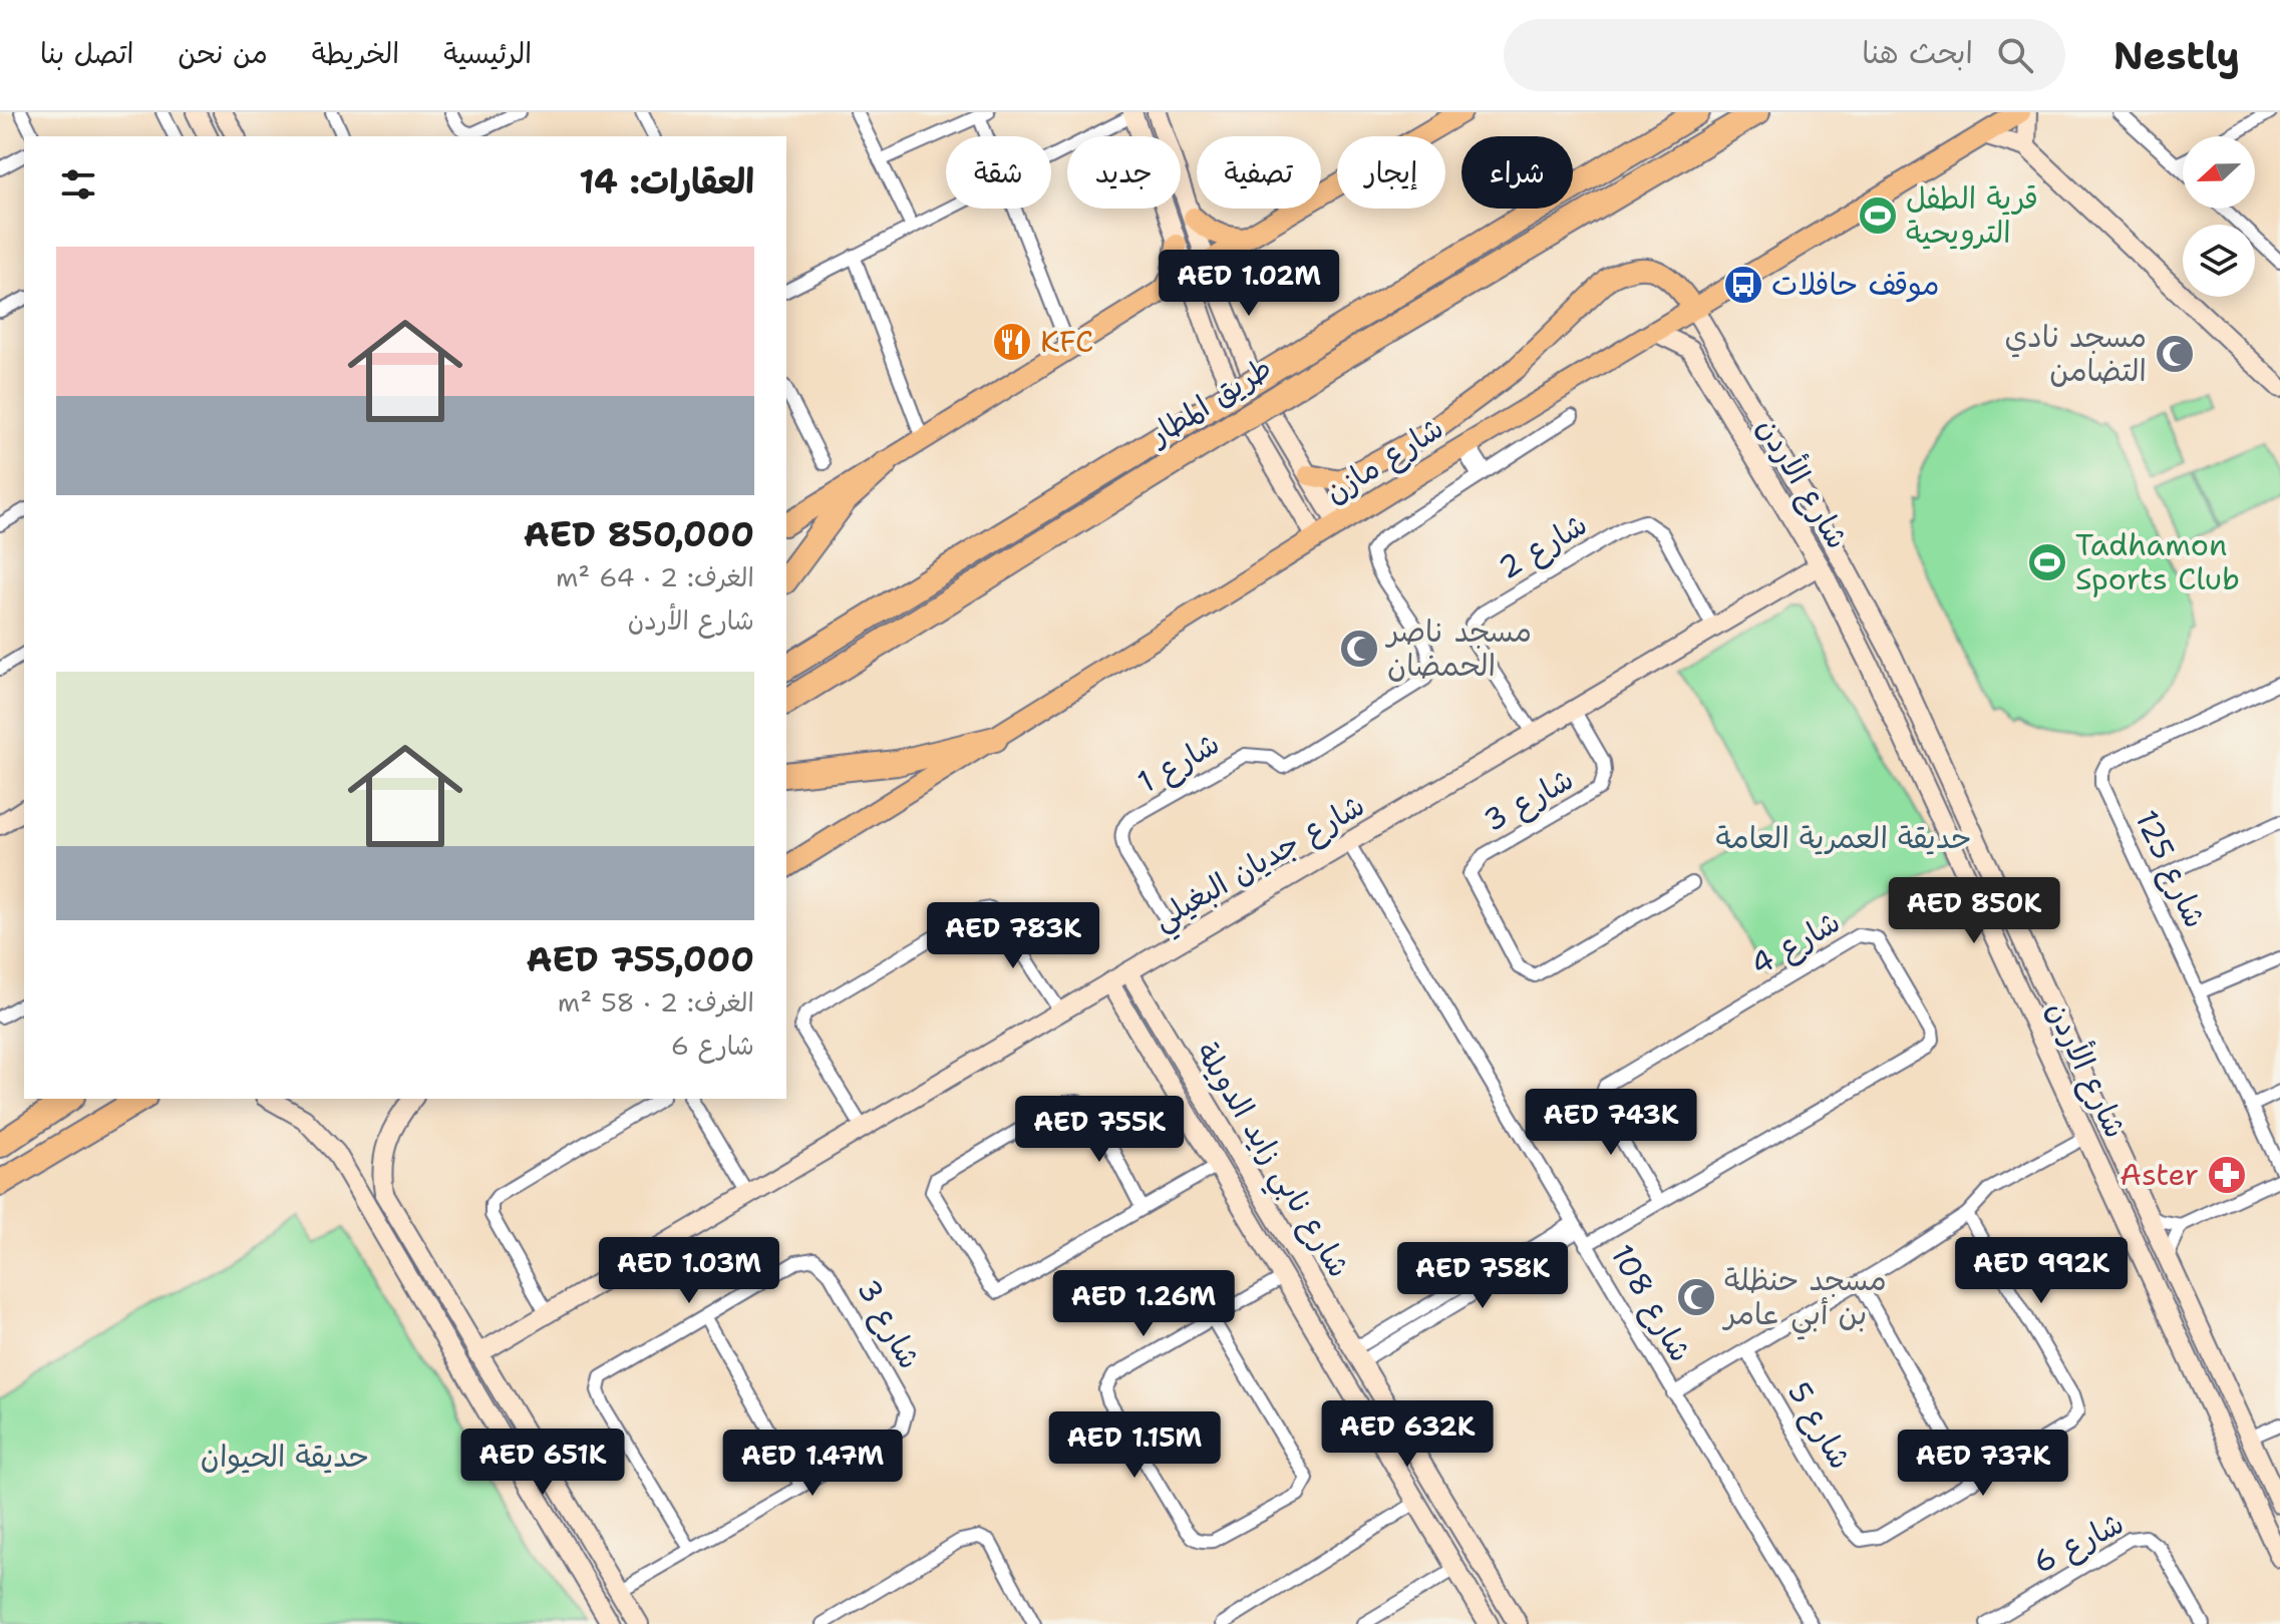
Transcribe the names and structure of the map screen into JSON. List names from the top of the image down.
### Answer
{
  "streets": {
    "highway": ["طريق المطار"],
    "main road": ["شارع مازن"],
    "street": [
      "شارع الأردن",
      "شارع 2",
      "شارع 1",
      "شارع 3",
      "شارع جديان البغيلي",
      "شارع 125",
      "شارع 4",
      "شارع نابي زايد الدويلة",
      "شارع 108",
      "شارع 5",
      "شارع 6"
    ]
  },
  "crossings": [
    ["شارع مازن", "شارع الأردن"],
    ["شارع الأردن", "شارع جديان البغيلي"],
    ["شارع 2", "شارع جديان البغيلي"],
    ["شارع 1", "شارع جديان البغيلي"],
    ["شارع 3", "شارع جديان البغيلي"],
    ["شارع جديان البغيلي", "شارع نابي زايد الدويلة"],
    ["شارع جديان البغيلي", "شارع 108"],
    ["شارع 4", "شارع 108"]
  ],
  "parks": ["حديقة العمرية العامة", "حديقة الحيوان"],
  "places": {
    "sports": ["قرية الطفل الترويحية", "Tadhamon Sports Club"],
    "bus stop": ["موقف حافلات"],
    "restaurant": ["KFC"],
    "mosque": ["مسجد نادي التضامن", "مسجد ناصر الحمضان", "مسجد حنظلة بن أبي عامر"],
    "pharmacy": ["Aster"]
  },
  "north": "left",
  "page": {
    "header": "Nestly",
    "search": "ابحث هنا",
    "nav": [
      "الرئيسية",
      "الخريطة",
      "من نحن",
      "اتصل بنا"
    ],
    "chip": [
      "شراء",
      "إيجار",
      "تصفية",
      "جديد",
      "شقة"
    ],
    "heading": "العقارات: 14",
    "list": [
      {
        "name": "AED 850,000",
        "note": "الغرف: 2 · 64 m² · شارع الأردن"
      },
      {
        "name": "AED 755,000",
        "note": "الغرف: 2 · 58 m² · شارع 6"
      }
    ],
    "price": [
      "AED 1.02M",
      "AED 850K",
      "AED 783K",
      "AED 743K",
      "AED 755K",
      "AED 1.03M",
      "AED 992K",
      "AED 758K",
      "AED 1.26M",
      "AED 632K",
      "AED 1.15M",
      "AED 651K",
      "AED 1.47M",
      "AED 737K"
    ]
  }
}
